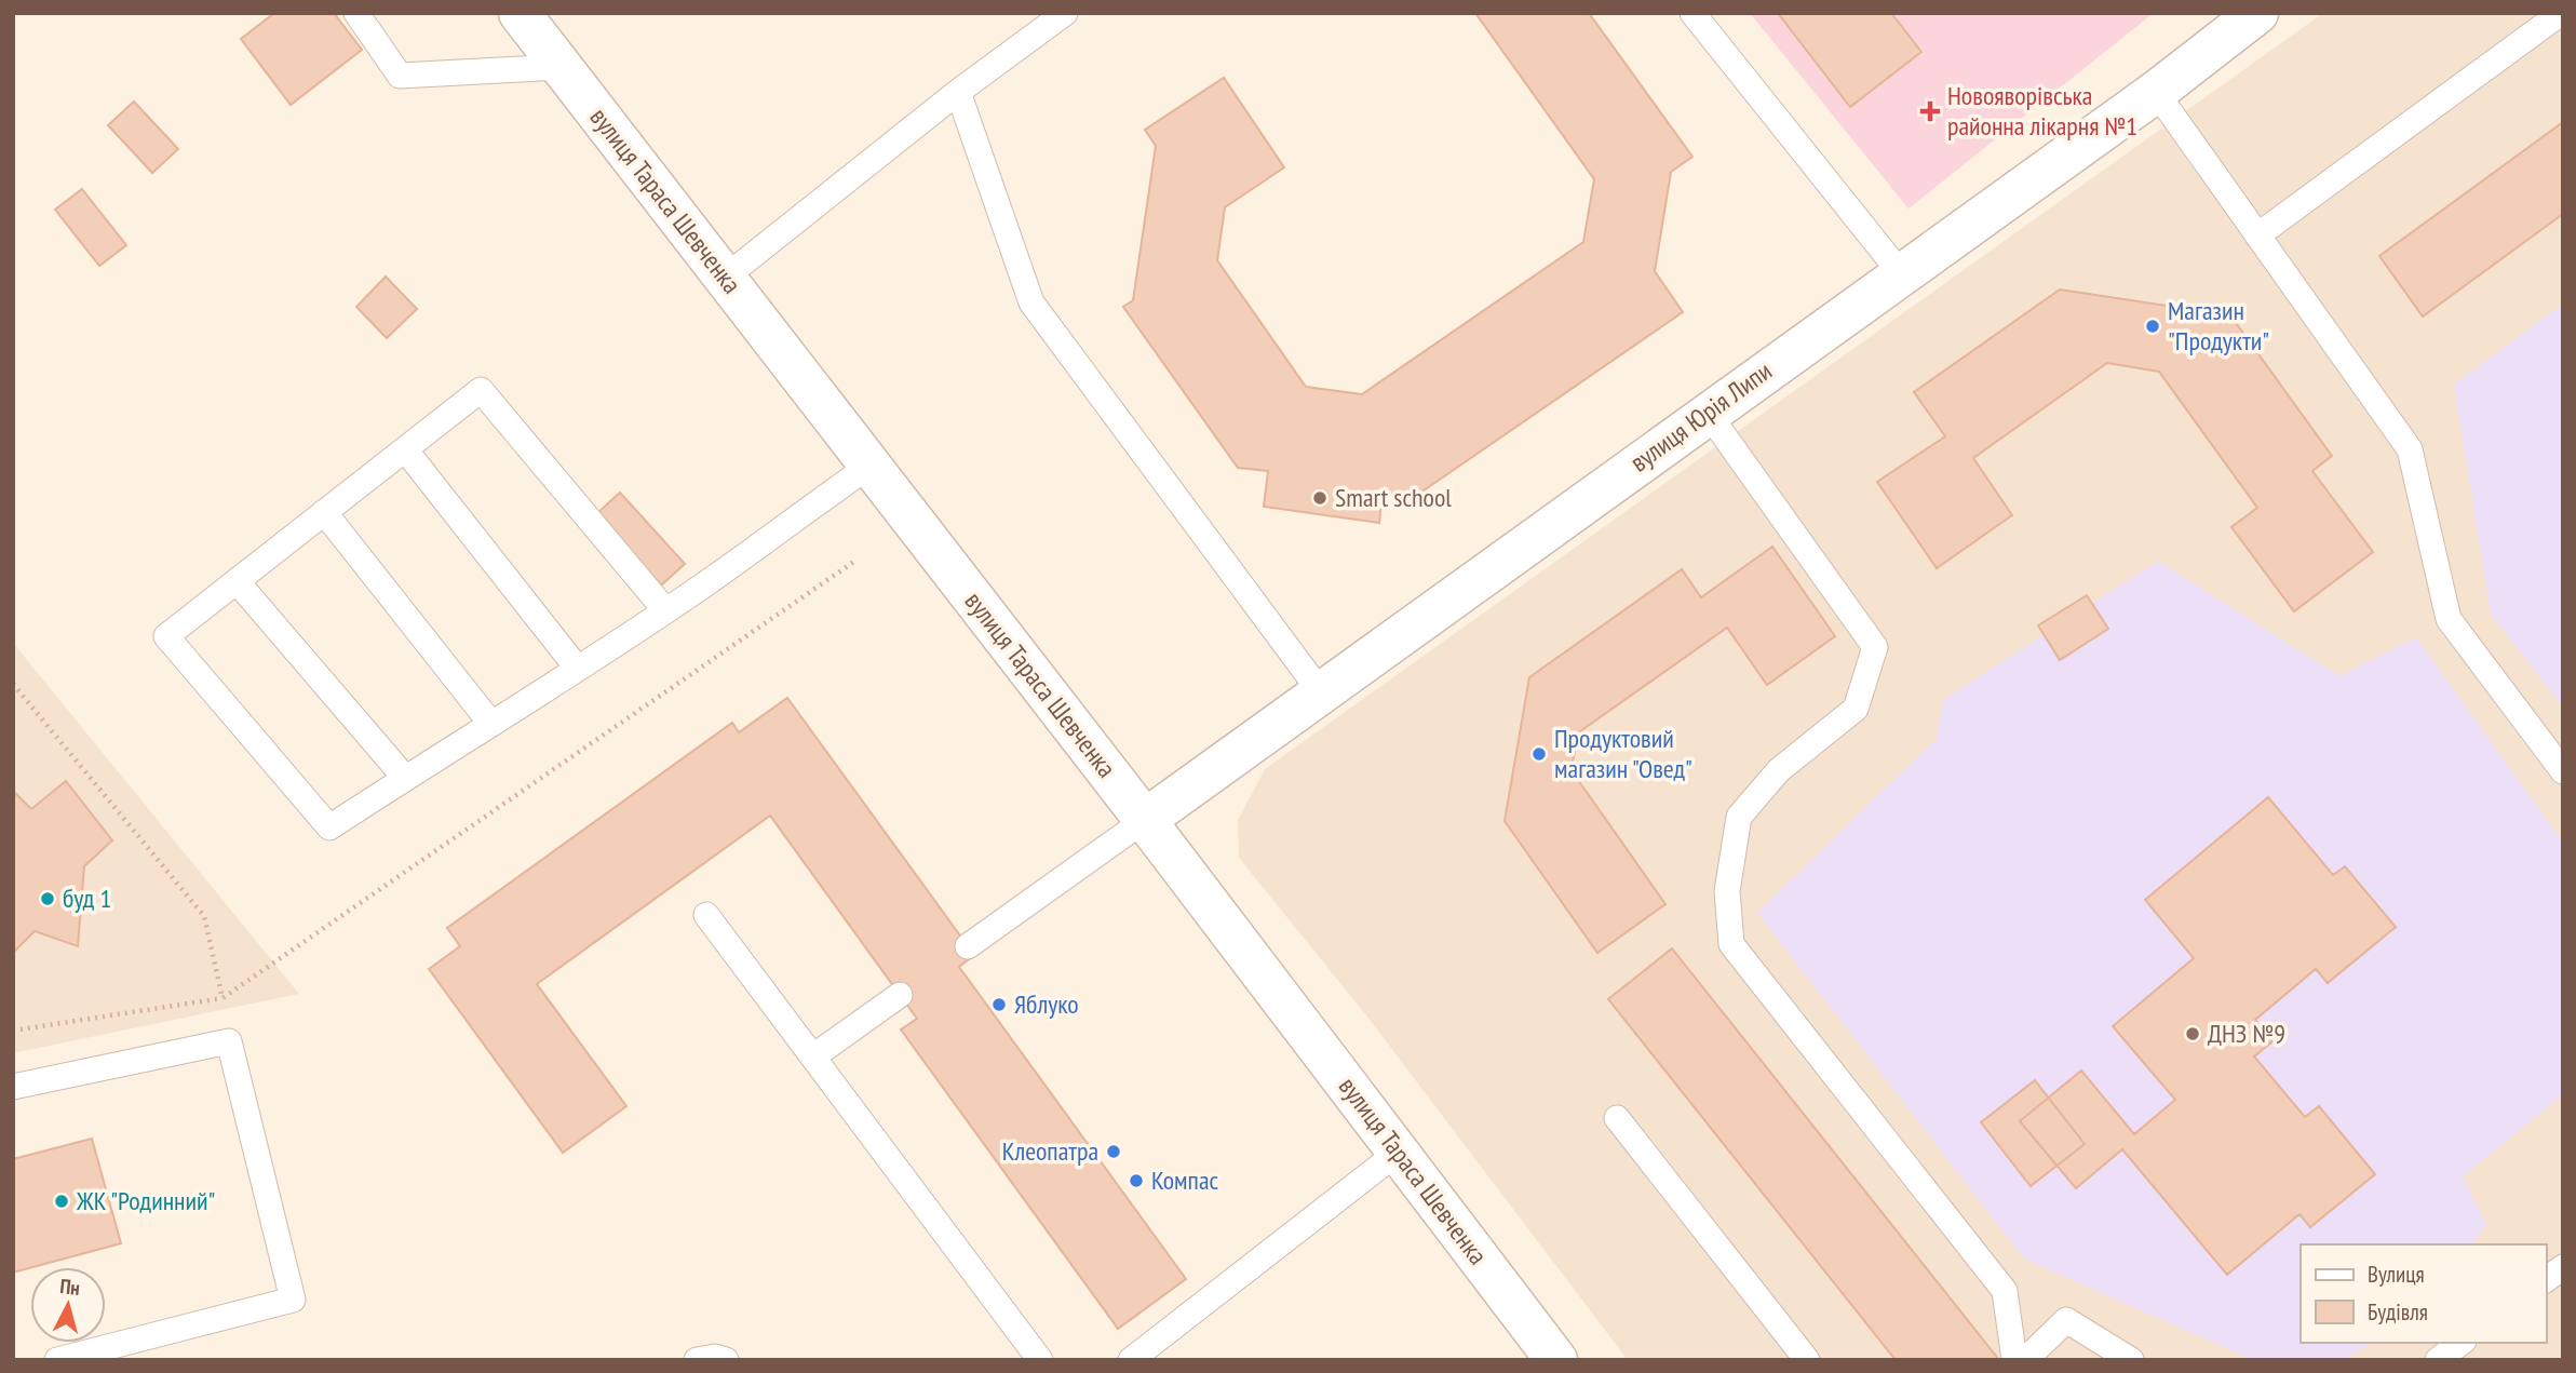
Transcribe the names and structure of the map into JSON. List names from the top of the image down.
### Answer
{
  "streets": {
    "street": ["вулиця Тараса Шевченка", "вулиця Юрія Липи"]
  },
  "crossings": [
    ["вулиця Тараса Шевченка", "вулиця Юрія Липи"]
  ],
  "places": {
    "health": ["Новояворівська районна лікарня №1"],
    "other": [
      "Магазин \"Продукти\"",
      "Smart school",
      "Продуктовий магазин \"Овед\"",
      "буд 1",
      "Яблуко",
      "ДНЗ №9",
      "Клеопатра",
      "Компас",
      "ЖК \"Родинний\""
    ]
  },
  "legend": ["Вулиця", "Будівля"],
  "north": "top"
}
